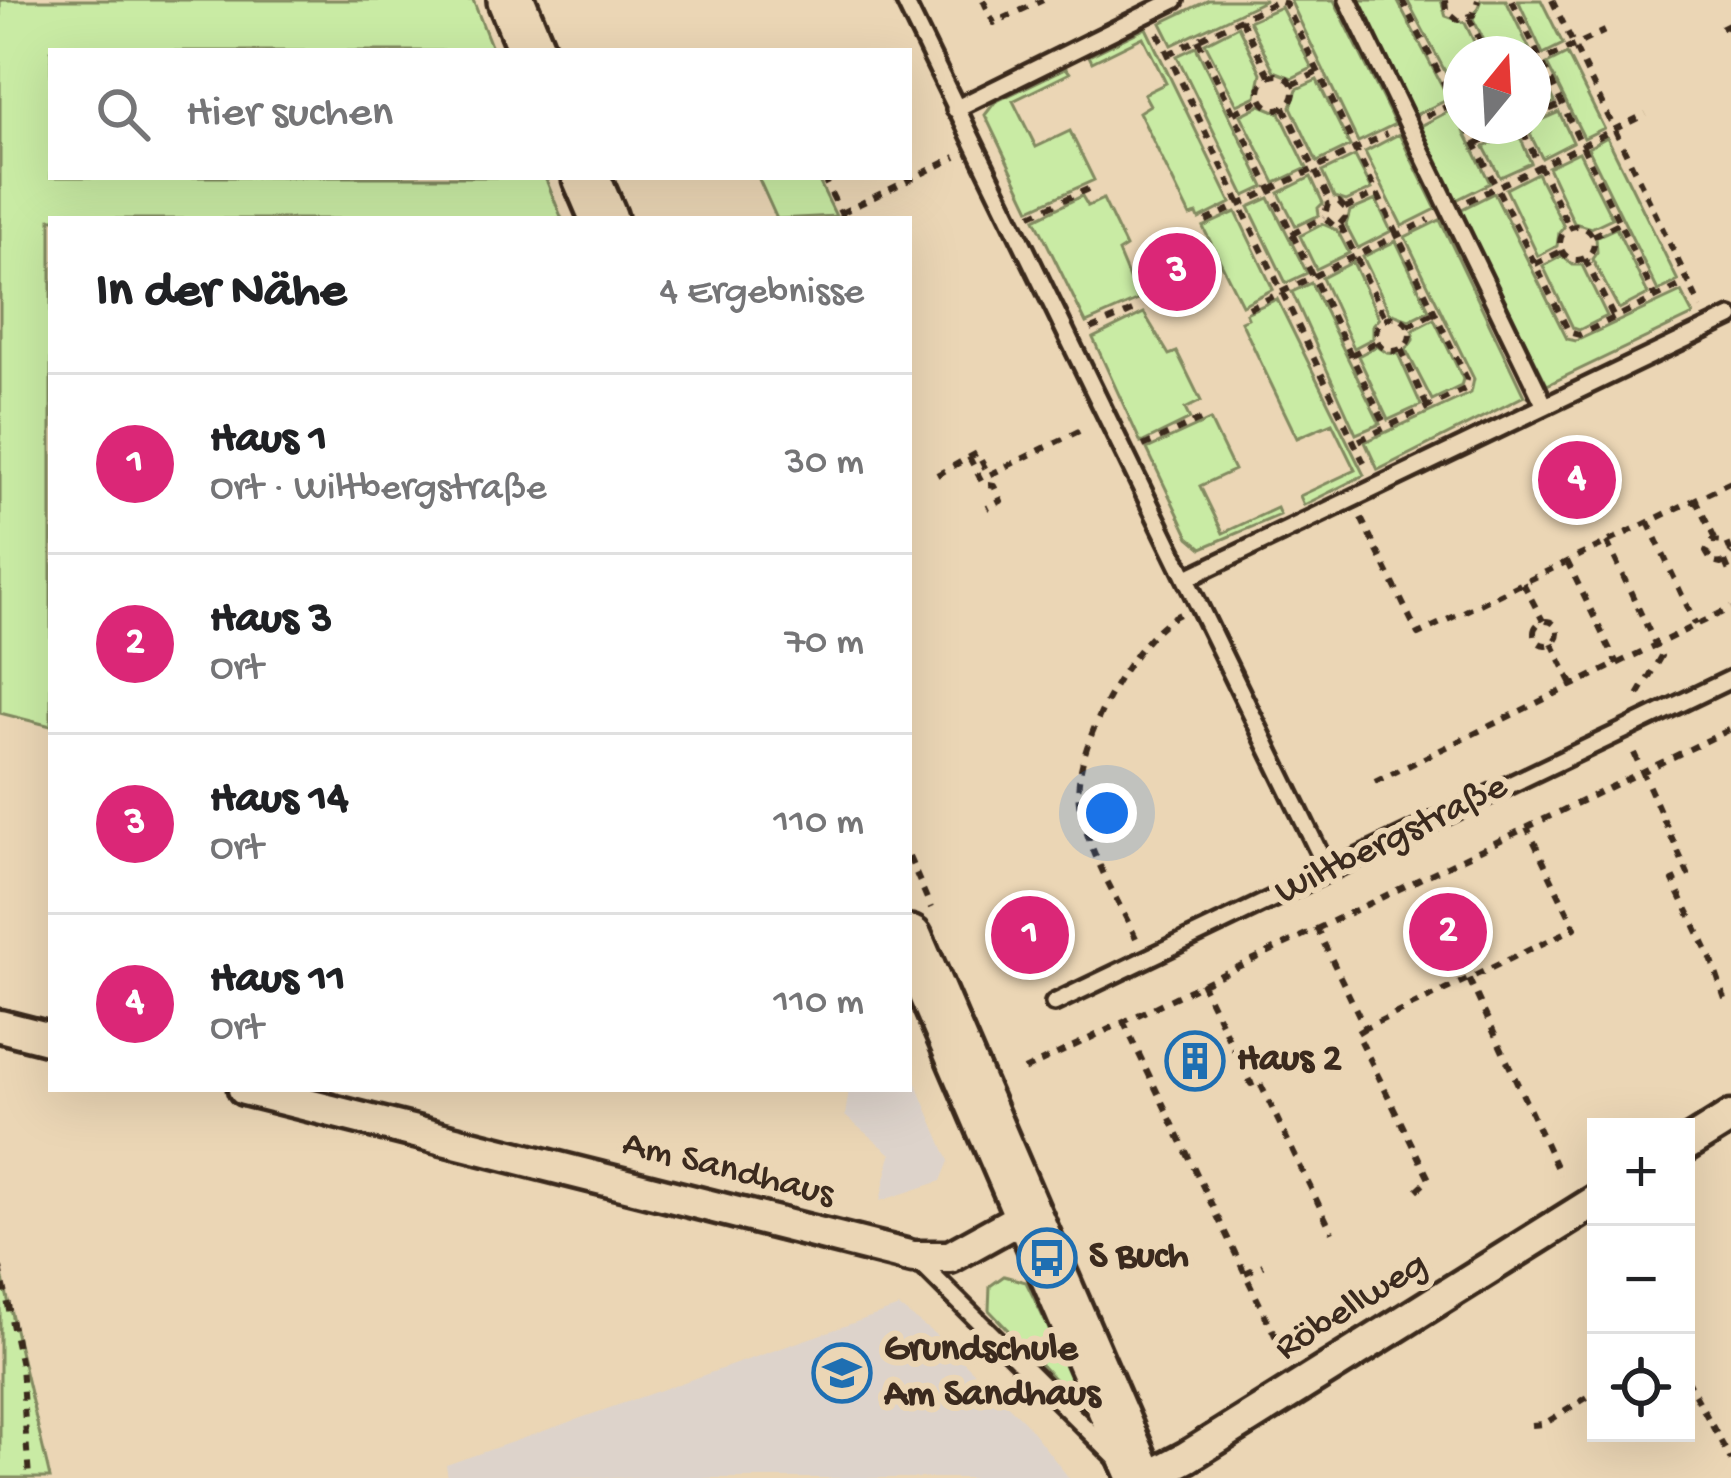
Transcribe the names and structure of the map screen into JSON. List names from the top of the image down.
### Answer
{
  "streets": {
    "street": ["Am Sandhaus", "Röbellweg"],
    "lane": ["Wiltbergstraße"]
  },
  "places": {
    "building": ["Haus 2"],
    "bus stop": ["S Buch"],
    "school or university": ["Grundschule Am Sandhaus"]
  },
  "north": "top",
  "page": {
    "search": "Hier suchen",
    "heading": ["In der Nähe", "4 Ergebnisse"],
    "pins": [
      "3",
      "4",
      "2",
      "1"
    ],
    "list": [
      {
        "mark": "1",
        "name": "Haus 1",
        "note": "Ort · Wiltbergstraße",
        "value": "30 m"
      },
      {
        "mark": "2",
        "name": "Haus 3",
        "note": "Ort",
        "value": "70 m"
      },
      {
        "mark": "3",
        "name": "Haus 14",
        "note": "Ort",
        "value": "110 m"
      },
      {
        "mark": "4",
        "name": "Haus 11",
        "note": "Ort",
        "value": "110 m"
      }
    ],
    "map_buttons": ["+", "−"]
  }
}
